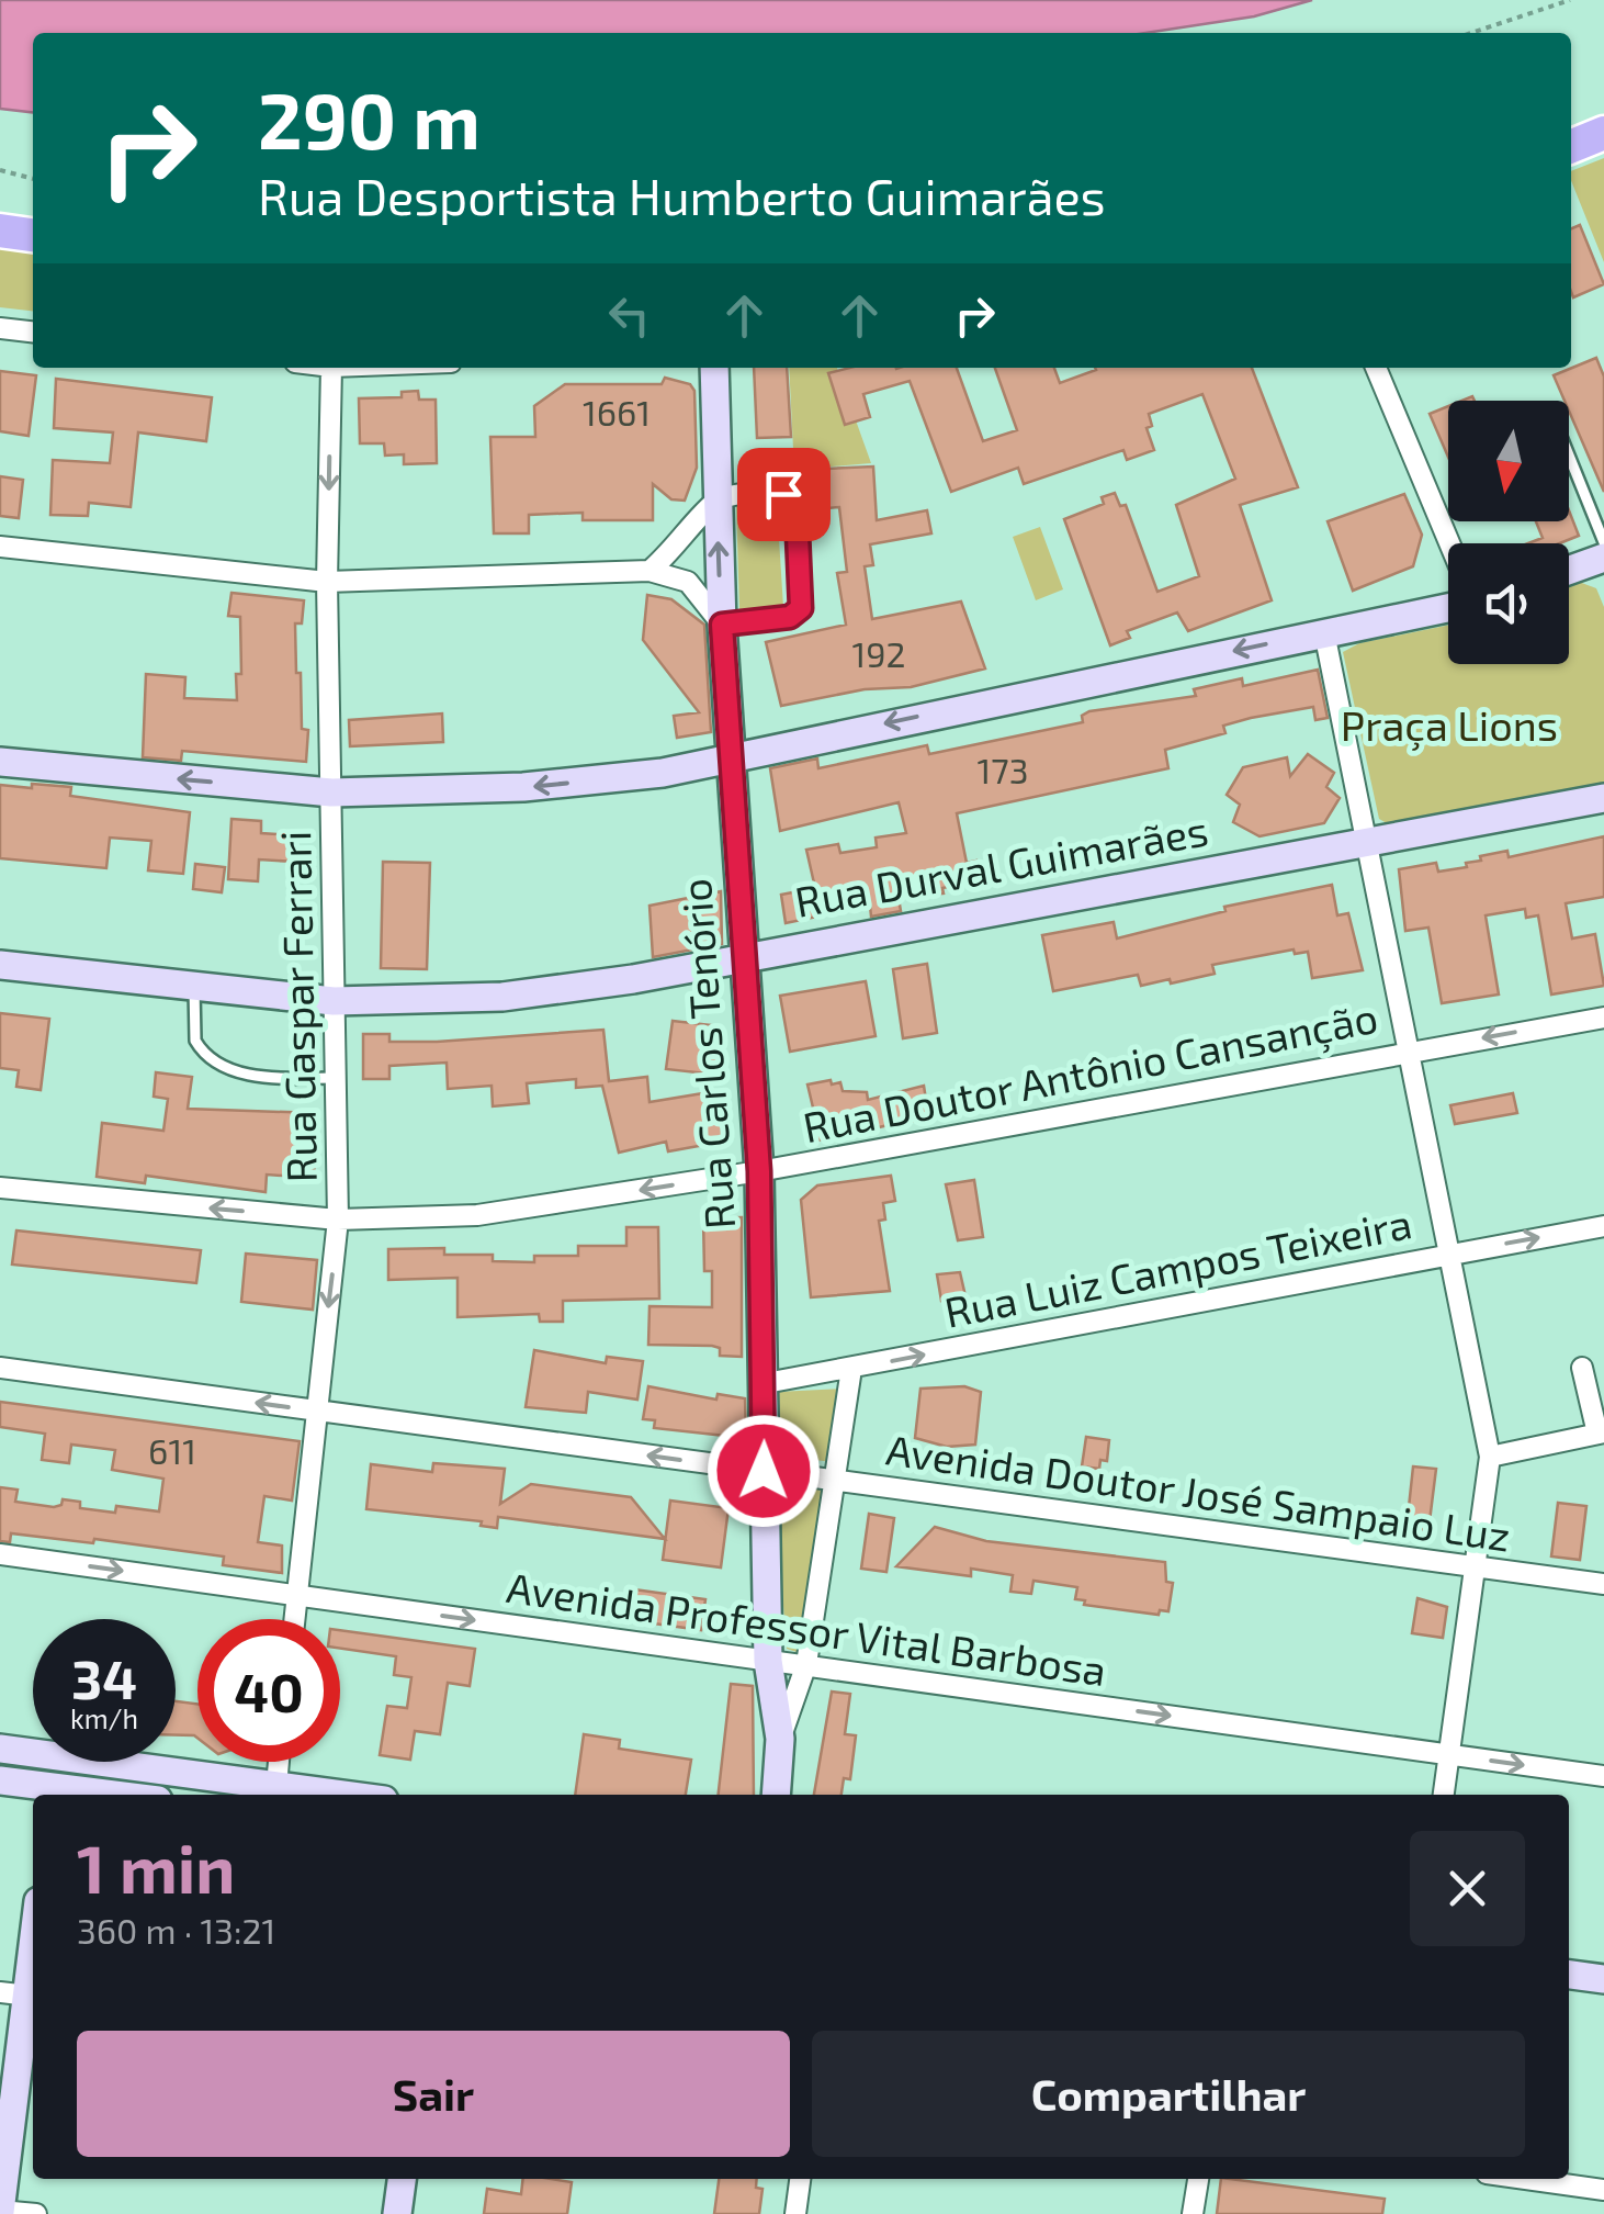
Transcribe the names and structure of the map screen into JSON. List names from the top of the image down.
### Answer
{
  "streets": {
    "street": [
      "Rua Durval Guimarães",
      "Rua Gaspar Ferrari",
      "Rua Carlos Tenório",
      "Rua Doutor Antônio Cansanção",
      "Rua Luiz Campos Teixeira",
      "Avenida Doutor José Sampaio Luz",
      "Avenida Professor Vital Barbosa"
    ]
  },
  "crossings": [
    ["Rua Durval Guimarães", "Rua Gaspar Ferrari"],
    ["Rua Durval Guimarães", "Rua Carlos Tenório"],
    ["Rua Gaspar Ferrari", "Rua Doutor Antônio Cansanção"],
    ["Rua Gaspar Ferrari", "Avenida Doutor José Sampaio Luz"],
    ["Rua Gaspar Ferrari", "Avenida Professor Vital Barbosa"],
    ["Rua Carlos Tenório", "Rua Doutor Antônio Cansanção"],
    ["Rua Carlos Tenório", "Rua Luiz Campos Teixeira"],
    ["Rua Carlos Tenório", "Avenida Doutor José Sampaio Luz"],
    ["Rua Carlos Tenório", "Avenida Professor Vital Barbosa"]
  ],
  "one_way": [
    "Rua Doutor Antônio Cansanção",
    "Rua Luiz Campos Teixeira",
    "Avenida Doutor José Sampaio Luz",
    "Avenida Professor Vital Barbosa"
  ],
  "parks": ["Praça Lions"],
  "house_numbers": [
    "1661",
    "192",
    "173",
    "611"
  ],
  "north": "bottom",
  "page": {
    "turn": ["290 m", "Rua Desportista Humberto Guimarães"],
    "speed": "34 km/h",
    "limit": "40",
    "heading": ["1 min", "360 m · 13:21"],
    "buttons": ["Sair", "Compartilhar"]
  }
}
